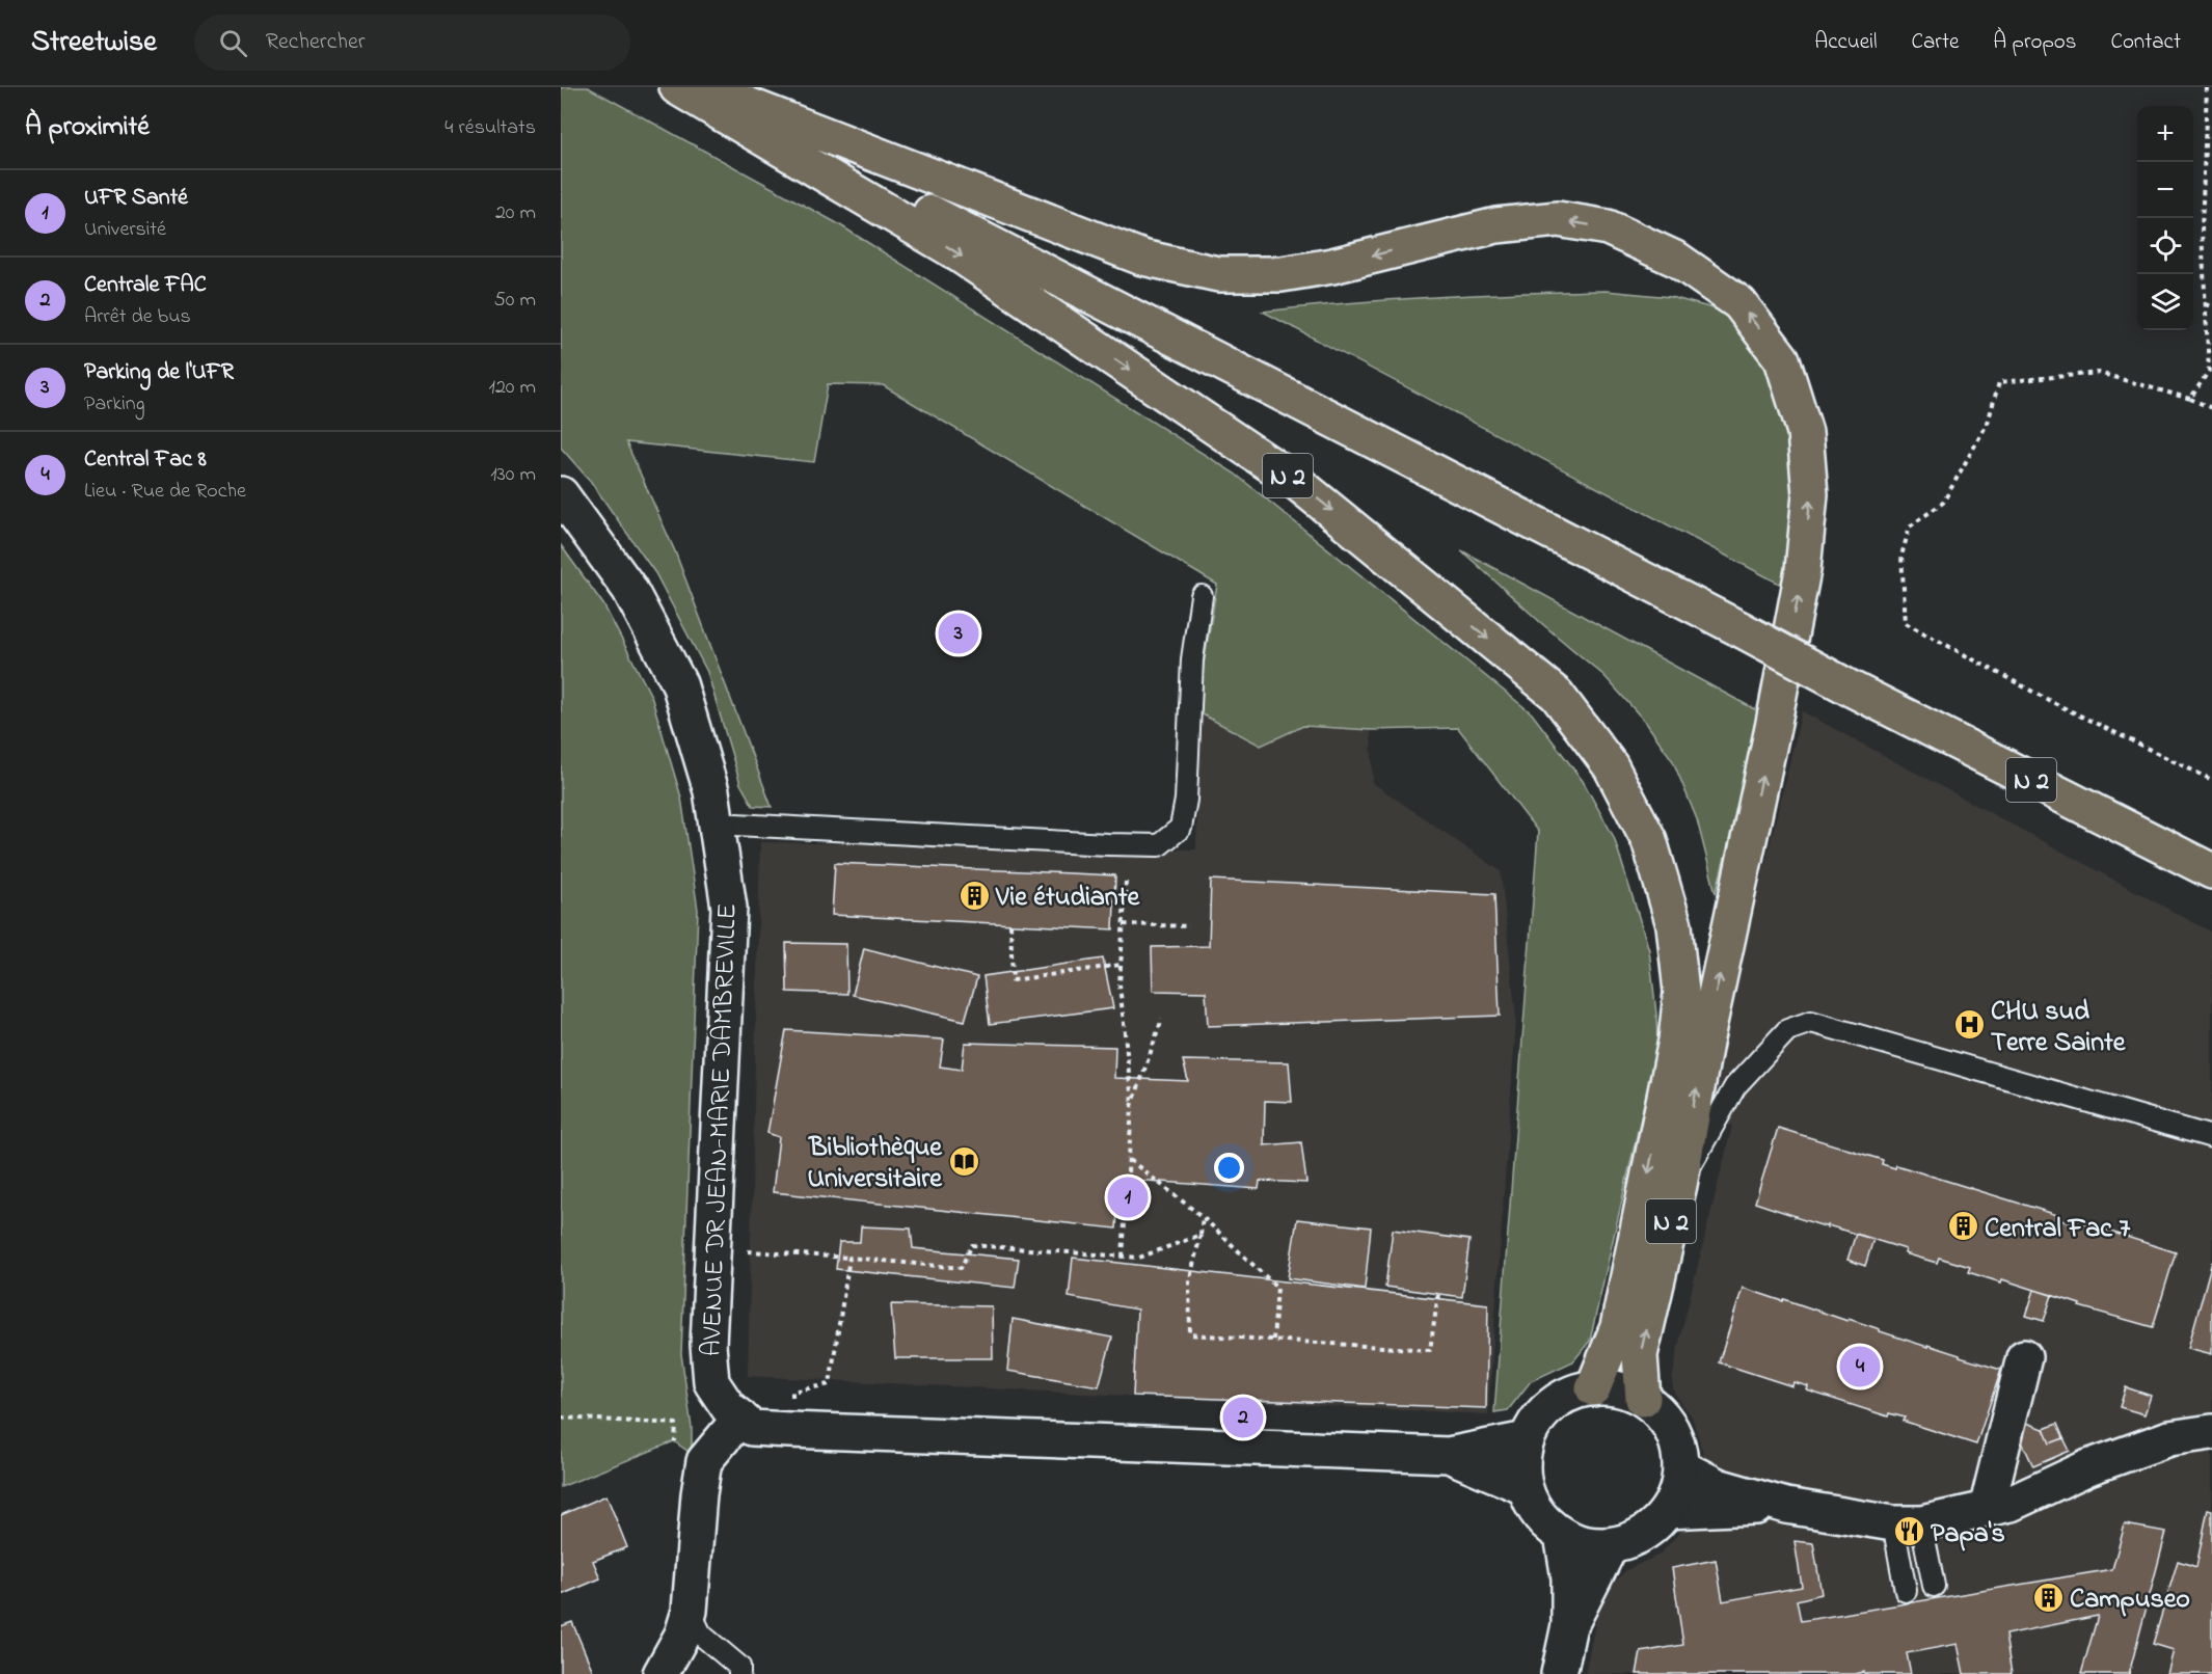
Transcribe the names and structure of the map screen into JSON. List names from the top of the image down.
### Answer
{
  "streets": {
    "main road": ["N 2"],
    "street": ["AVENUE DR JEAN-MARIE DAMBREVILLE"]
  },
  "crossings": [
    ["N 2", "AVENUE DR JEAN-MARIE DAMBREVILLE"]
  ],
  "places": {
    "building": ["Vie étudiante", "Central Fac 7", "Campuseo"],
    "hospital": ["CHU sud Terre Sainte"],
    "library": ["Bibliothèque Universitaire"],
    "restaurant": ["Papa's"]
  },
  "page": {
    "header": "Streetwise",
    "search": "Rechercher",
    "nav": [
      "Accueil",
      "Carte",
      "À propos",
      "Contact"
    ],
    "heading": ["À proximité", "4 résultats"],
    "map_buttons": ["+", "−"],
    "list": [
      {
        "mark": "1",
        "name": "UFR Santé",
        "note": "Université",
        "value": "20 m"
      },
      {
        "mark": "2",
        "name": "Centrale FAC",
        "note": "Arrêt de bus",
        "value": "50 m"
      },
      {
        "mark": "3",
        "name": "Parking de l'UFR",
        "note": "Parking",
        "value": "120 m"
      },
      {
        "mark": "4",
        "name": "Central Fac 8",
        "note": "Lieu · Rue de Roche",
        "value": "130 m"
      }
    ],
    "pins": [
      "3",
      "1",
      "4",
      "2"
    ]
  }
}
